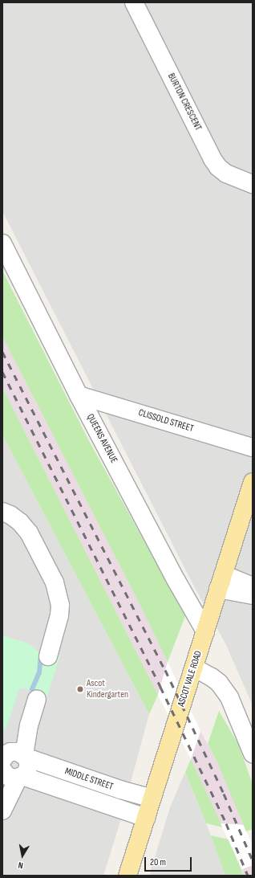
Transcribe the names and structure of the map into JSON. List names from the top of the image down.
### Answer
{
  "streets": {
    "main road": ["ASCOT VALE ROAD"],
    "street": [
      "BURTON CRESCENT",
      "CLISSOLD STREET",
      "QUEENS AVENUE",
      "MIDDLE STREET"
    ]
  },
  "crossings": [
    ["CLISSOLD STREET", "QUEENS AVENUE"],
    ["QUEENS AVENUE", "ASCOT VALE ROAD"],
    ["ASCOT VALE ROAD", "MIDDLE STREET"]
  ],
  "places": ["Ascot Kindergarten"],
  "scale_bar": "20 m",
  "north": "bottom"
}
